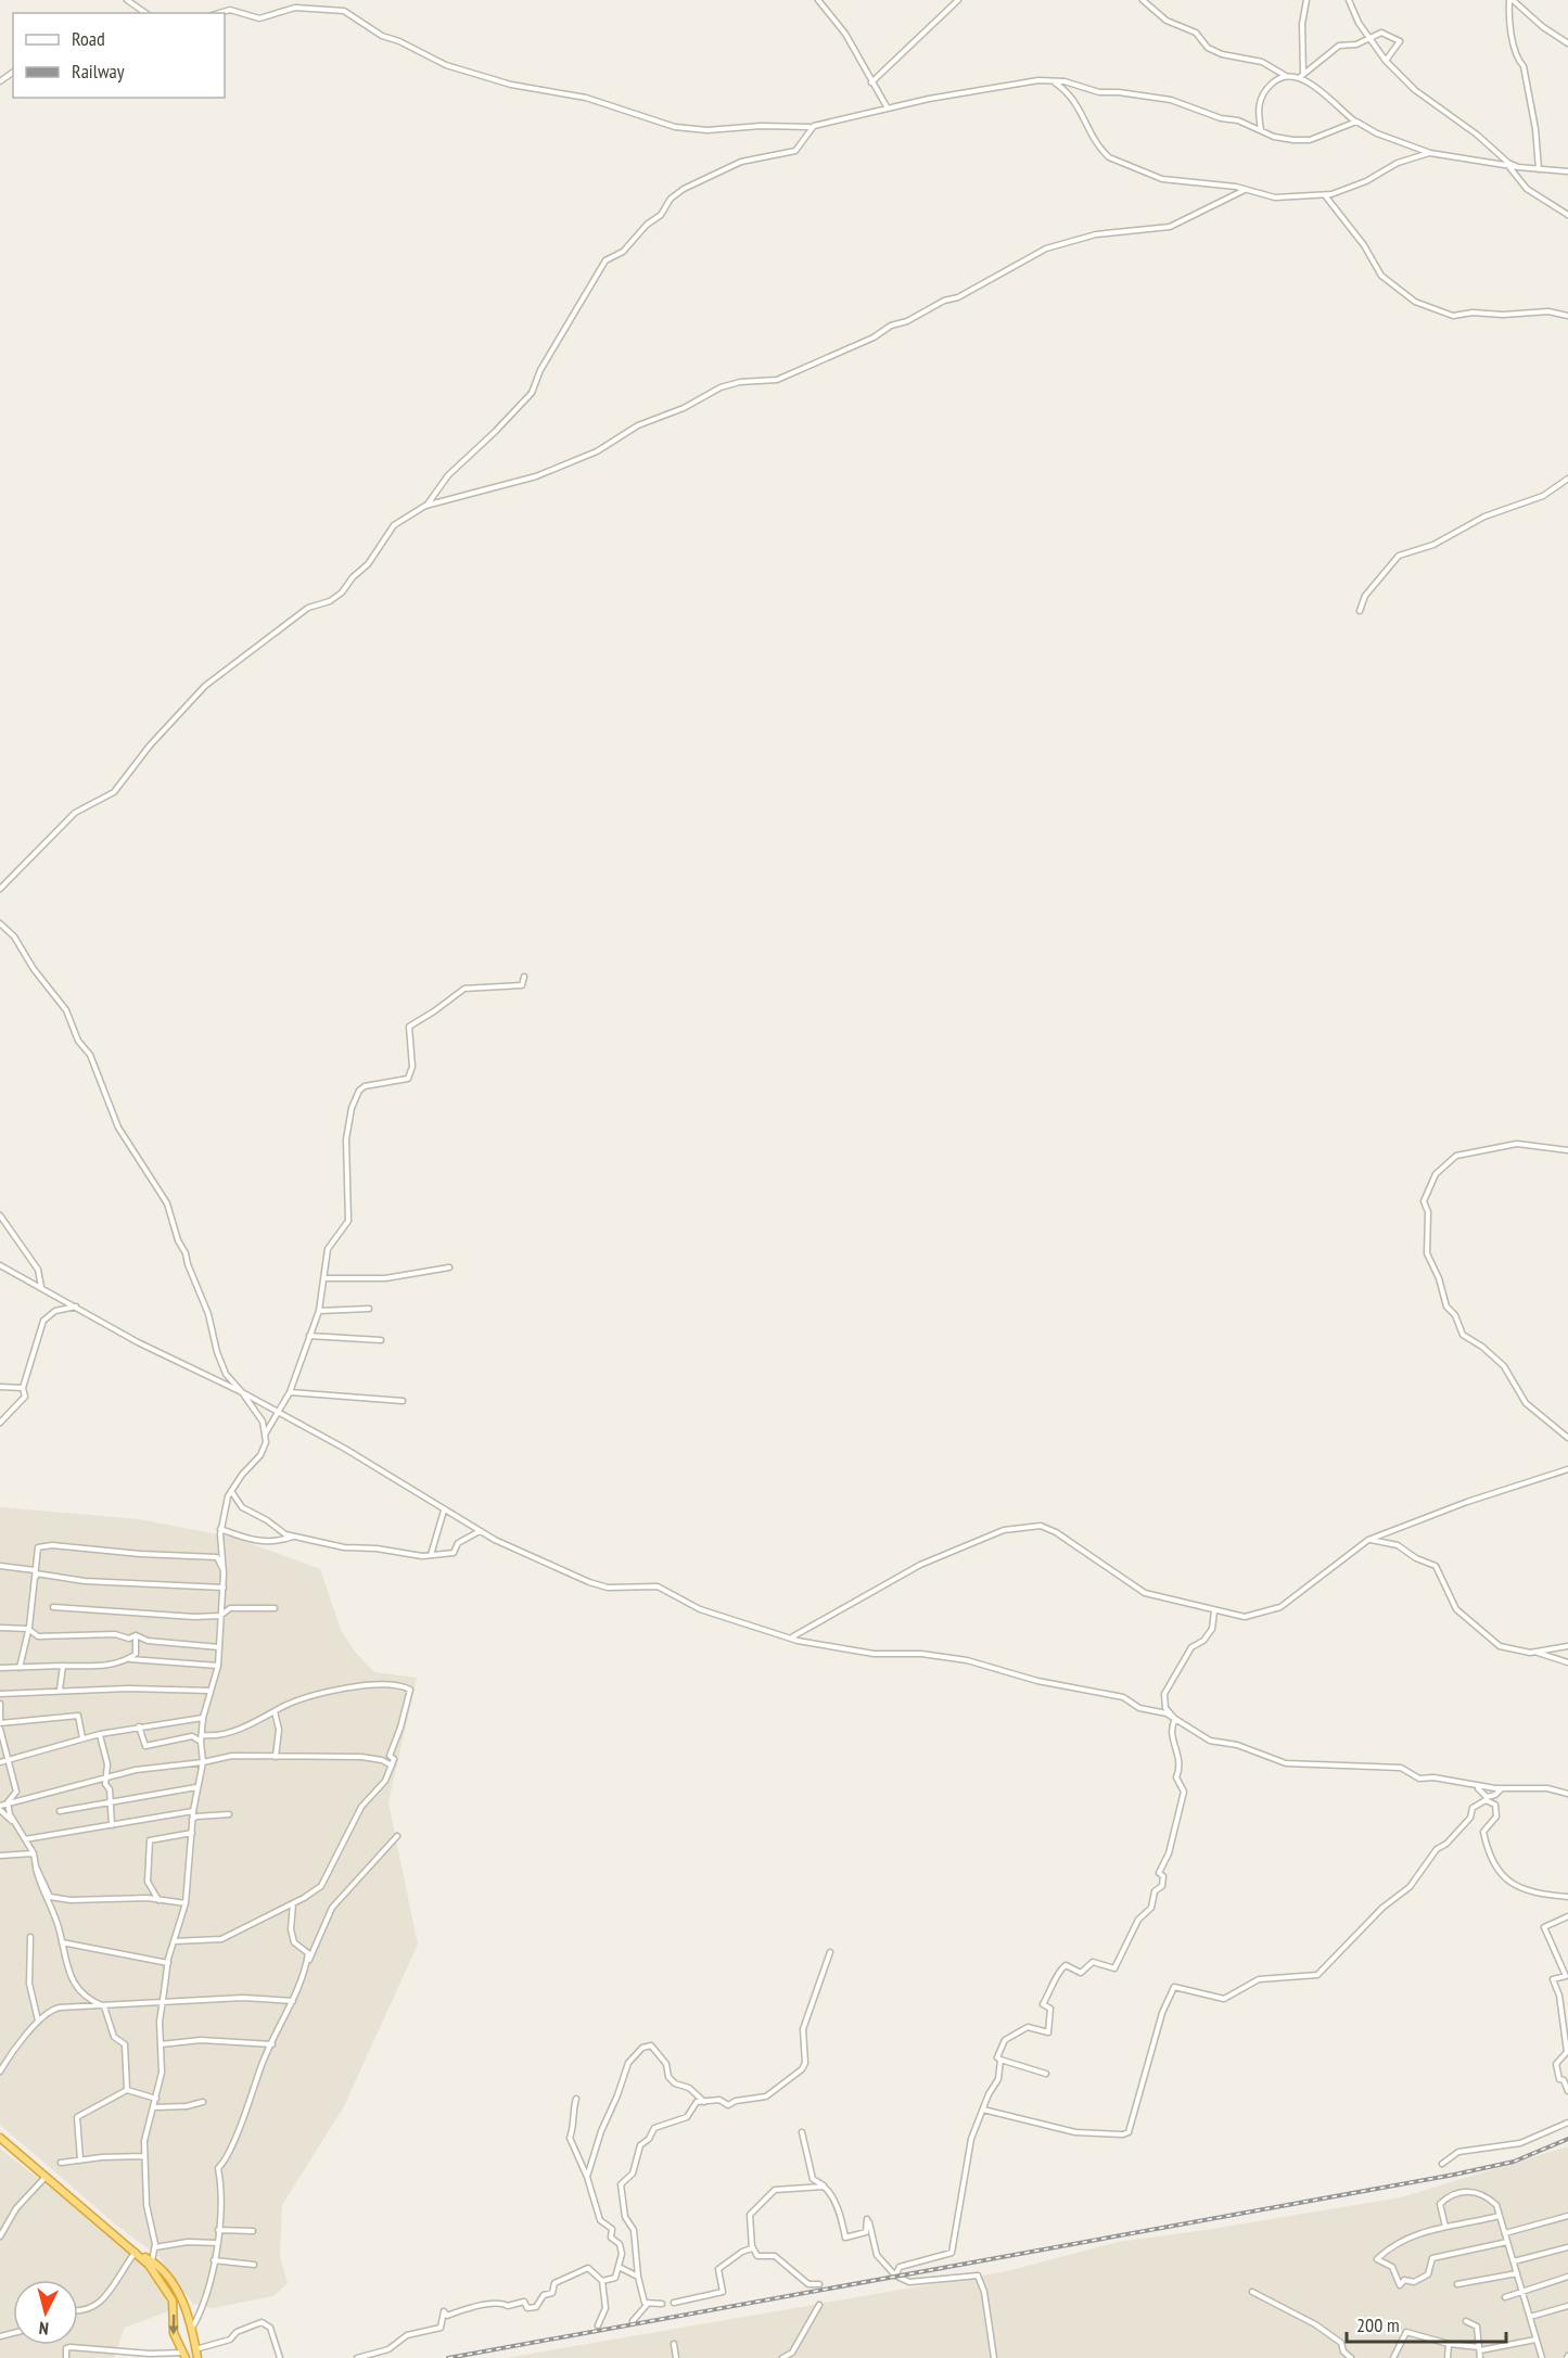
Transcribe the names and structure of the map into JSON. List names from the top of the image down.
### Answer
{
  "legend": ["Road", "Railway"],
  "scale_bar": "200 m",
  "north": "bottom"
}
